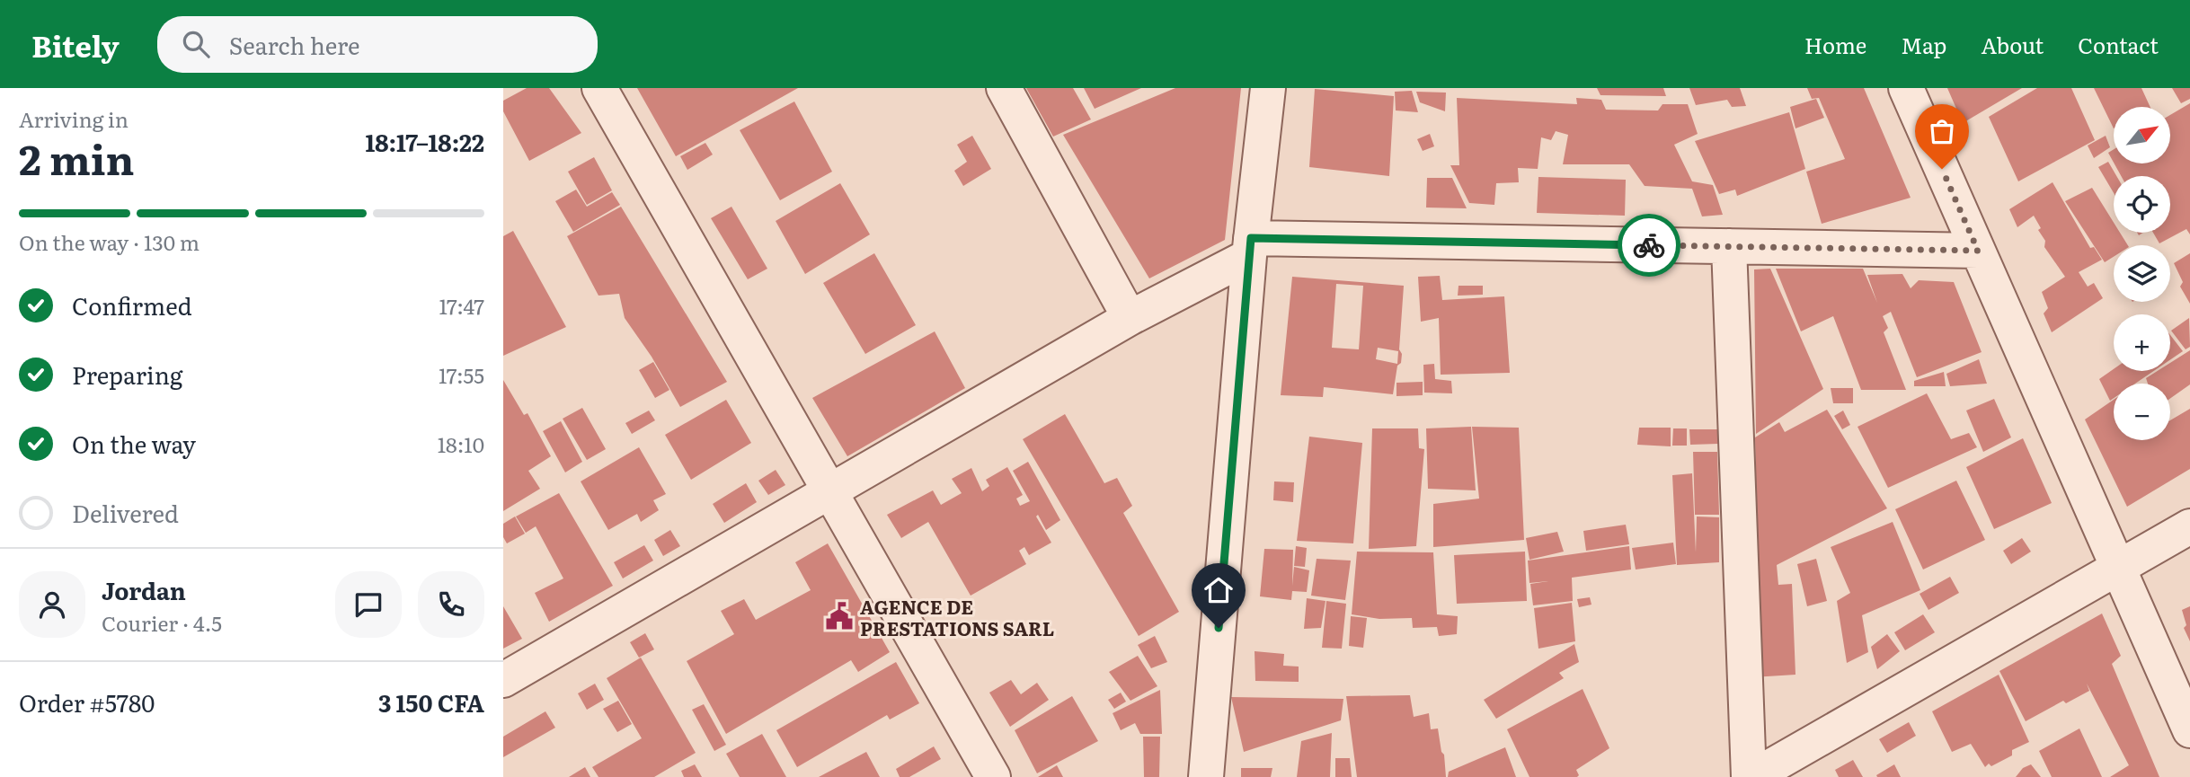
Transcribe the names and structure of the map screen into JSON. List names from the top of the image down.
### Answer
{
  "places": {
    "public building": ["AGENCE DE PRESTATIONS SARL"]
  },
  "north": "top right",
  "page": {
    "header": "Bitely",
    "search": "Search here",
    "nav": [
      "Home",
      "Map",
      "About",
      "Contact"
    ],
    "heading": ["2 min", "Arriving in", "18:17–18:22"],
    "panel": [
      "Jordan",
      "Courier · 4.5",
      "Order #5780",
      "3 150 CFA"
    ],
    "map_buttons": ["+", "−"],
    "bar": "On the way · 130 m",
    "list": [
      ["Confirmed", "17:47"],
      ["Preparing", "17:55"],
      ["On the way", "18:10"],
      "Delivered"
    ]
  }
}
